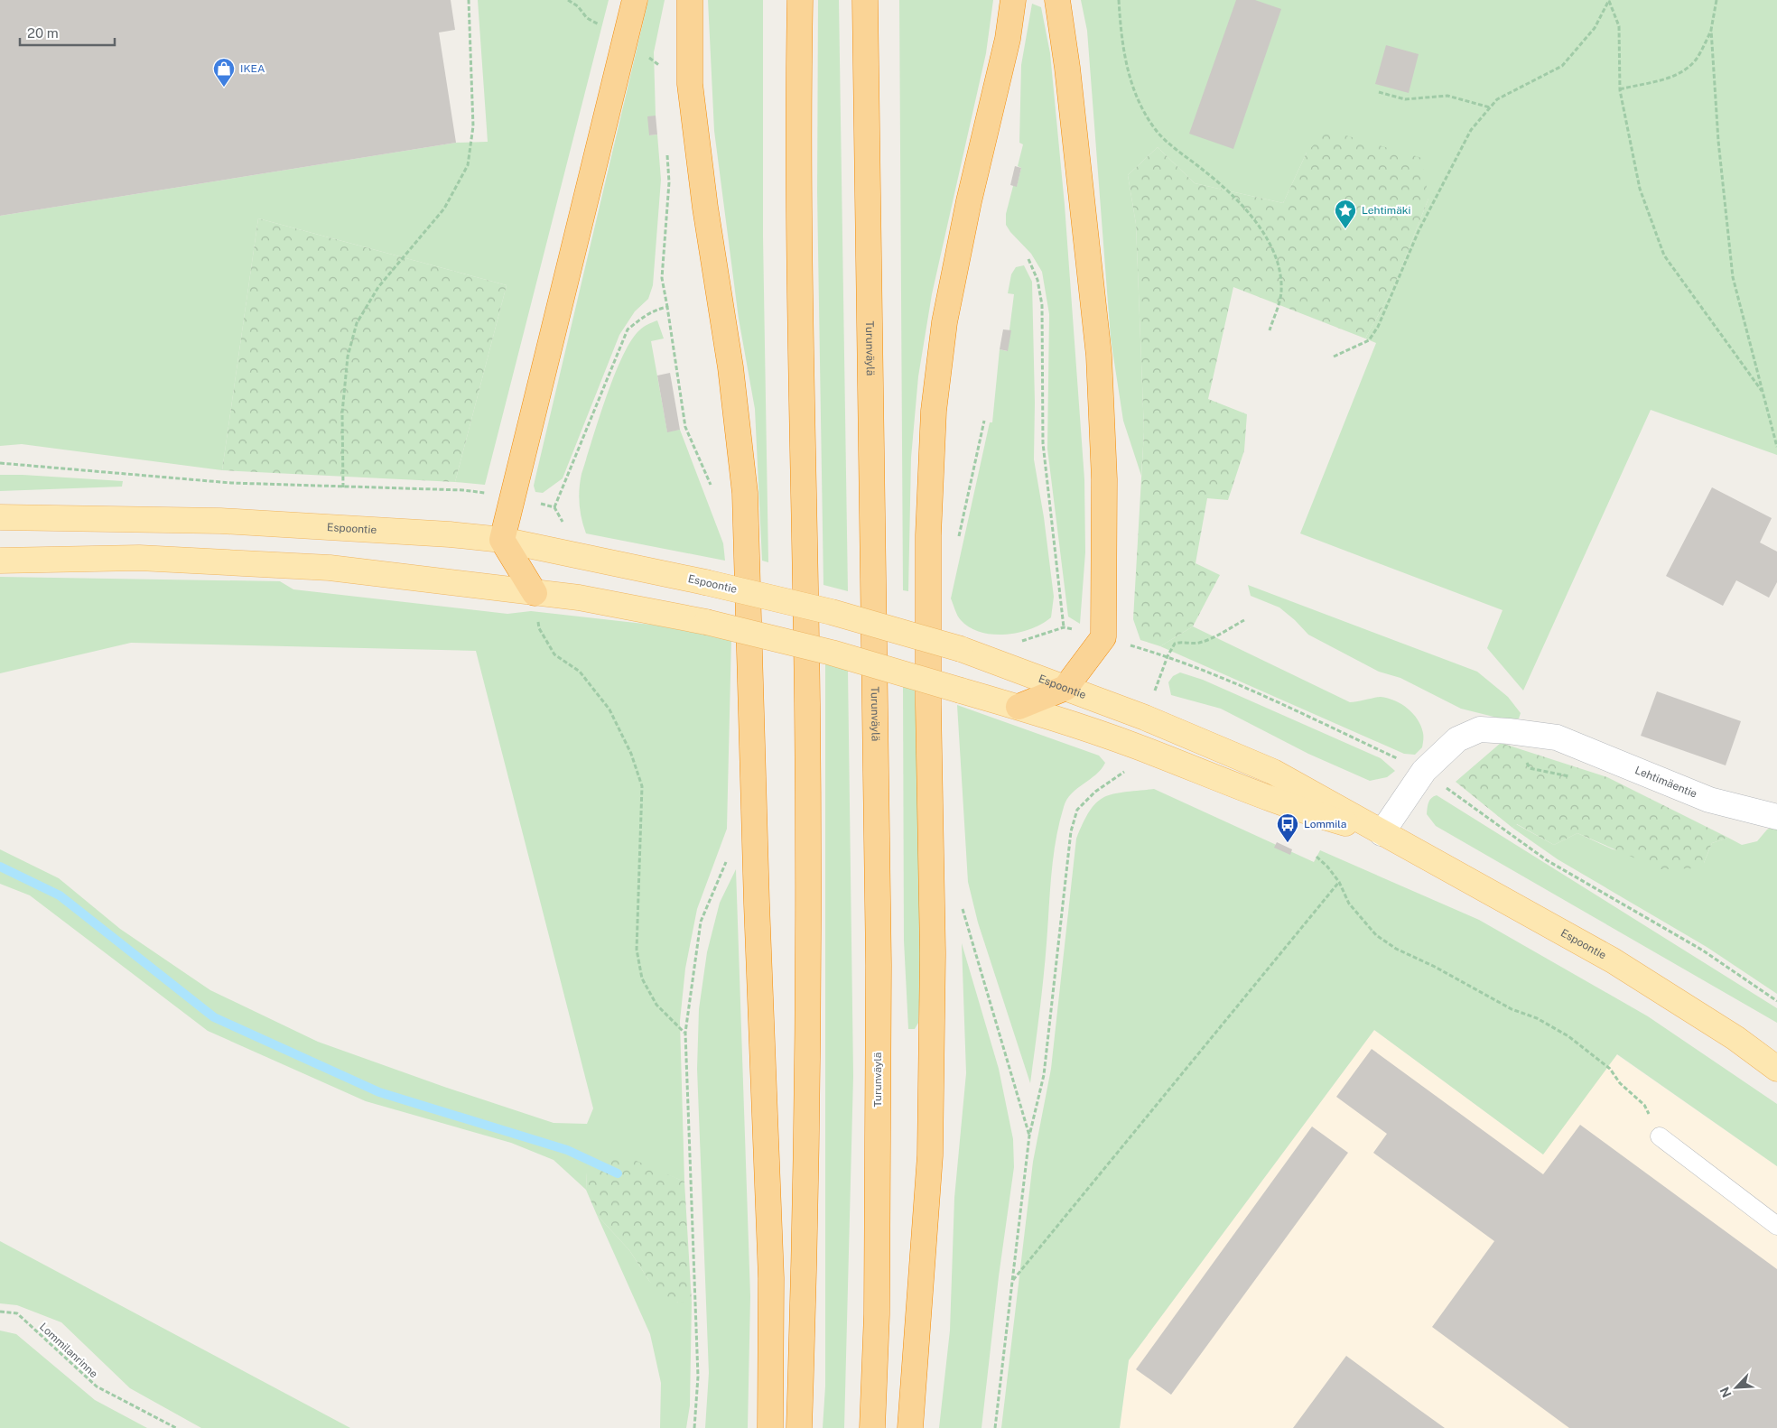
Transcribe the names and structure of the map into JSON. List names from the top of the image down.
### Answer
{
  "streets": {
    "highway": ["Turunväylä"],
    "main road": ["Espoontie"],
    "street": ["Lehtimäentie"],
    "path": ["Lommilanrinne"]
  },
  "crossings": [
    ["Espoontie", "Lehtimäentie"]
  ],
  "places": {
    "shop": ["IKEA"],
    "place": ["Lehtimäki"],
    "bus stop": ["Lommila"]
  },
  "scale_bar": "20 m",
  "north": "bottom left"
}
